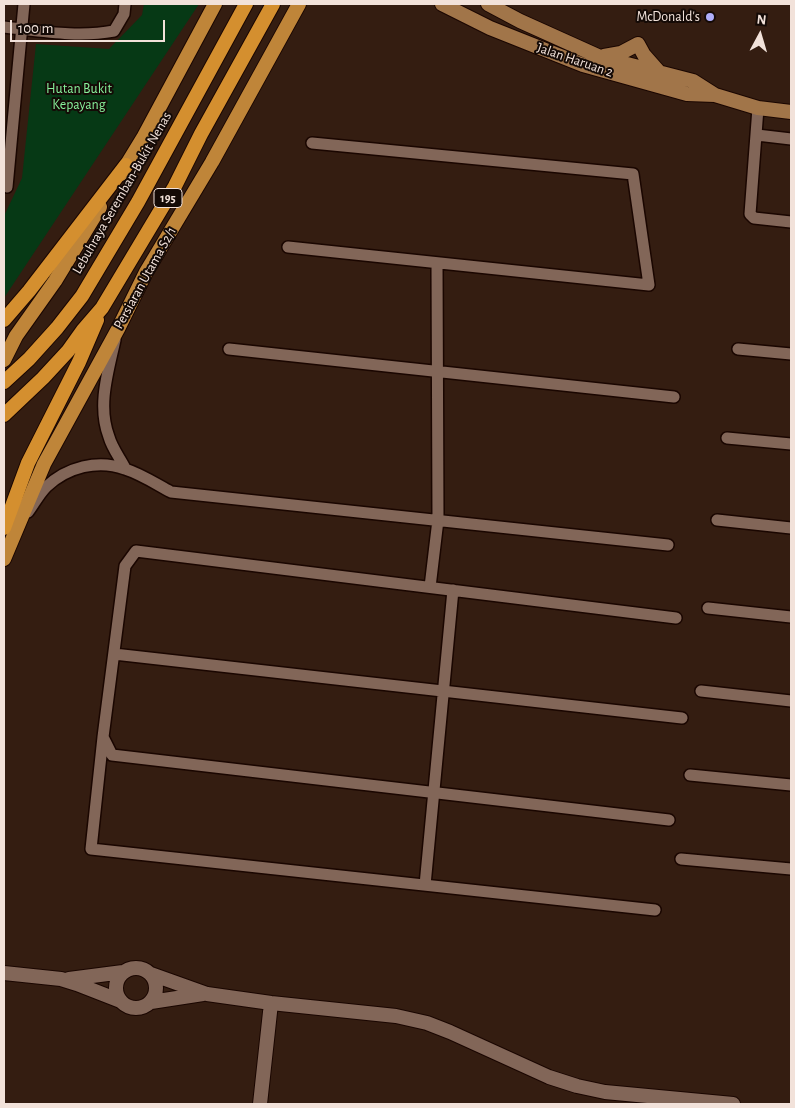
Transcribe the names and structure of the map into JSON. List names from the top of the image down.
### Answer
{
  "streets": {
    "highway": ["Lebuhraya Seremban-Bukit Nenas", "195"],
    "main road": ["Jalan Haruan 2", "Persiaran Utama S2/1"]
  },
  "parks": ["Hutan Bukit Kepayang"],
  "places": ["McDonald's"],
  "scale_bar": "100 m",
  "north": "top"
}
